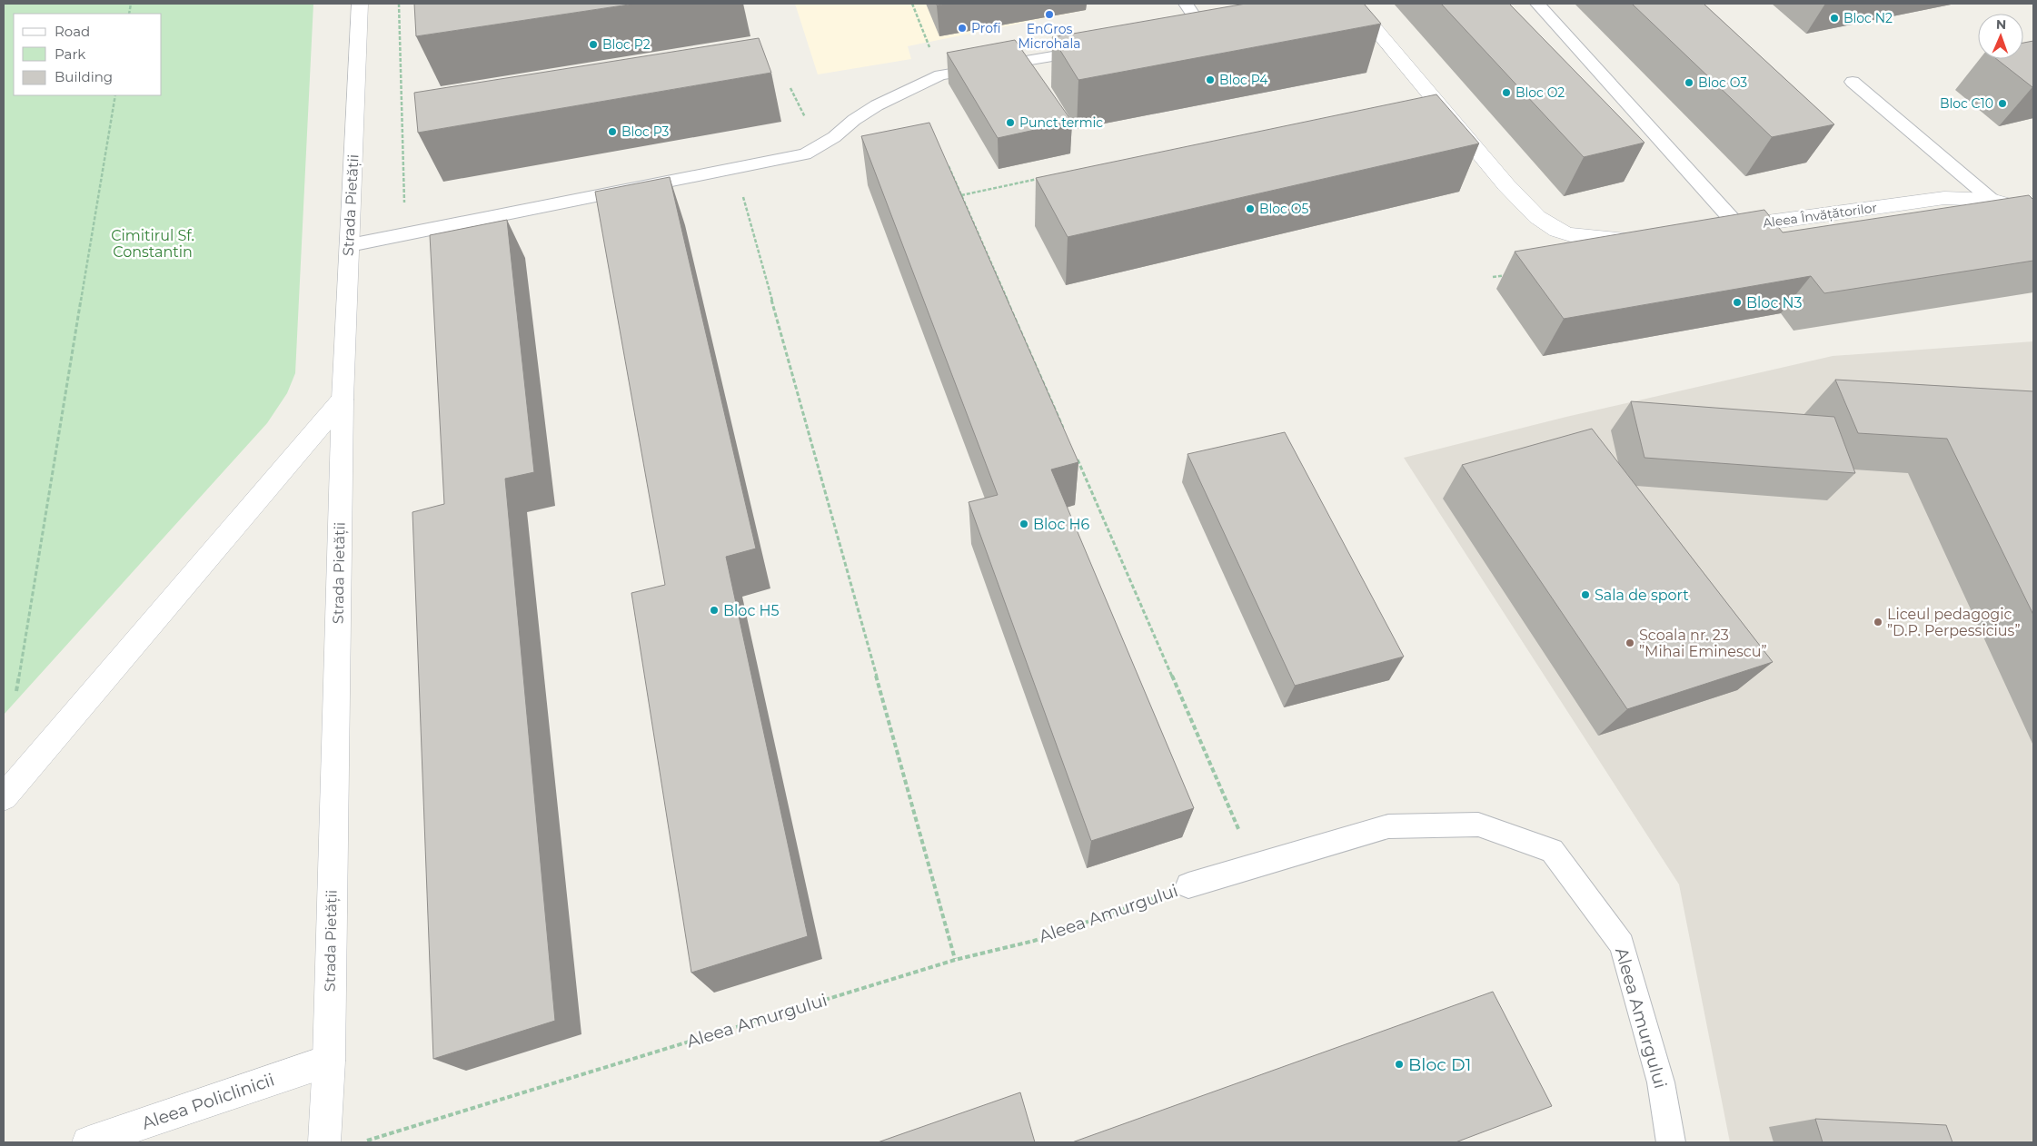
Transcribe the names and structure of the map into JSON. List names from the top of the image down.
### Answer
{
  "streets": {
    "street": ["Strada Pietății", "Aleea Învățătorilor", "Aleea Policlinicii"],
    "lane": ["Aleea Amurgului"]
  },
  "crossings": [
    ["Strada Pietății", "Aleea Policlinicii"]
  ],
  "parks": ["Cimitirul Sf. Constantin"],
  "places": [
    "EnGros Microhala",
    "Bloc N2",
    "Profi",
    "Bloc P2",
    "Bloc P4",
    "Bloc O3",
    "Bloc O2",
    "Bloc C10",
    "Punct termic",
    "Bloc P3",
    "Bloc O5",
    "Bloc N3",
    "Bloc H6",
    "Sala de sport",
    "Bloc H5",
    "Liceul pedagogic ”D.P. Perpessicius”",
    "Școala nr. 23 ”Mihai Eminescu”",
    "Bloc D1"
  ],
  "legend": ["Road", "Park", "Building"],
  "north": "top"
}
